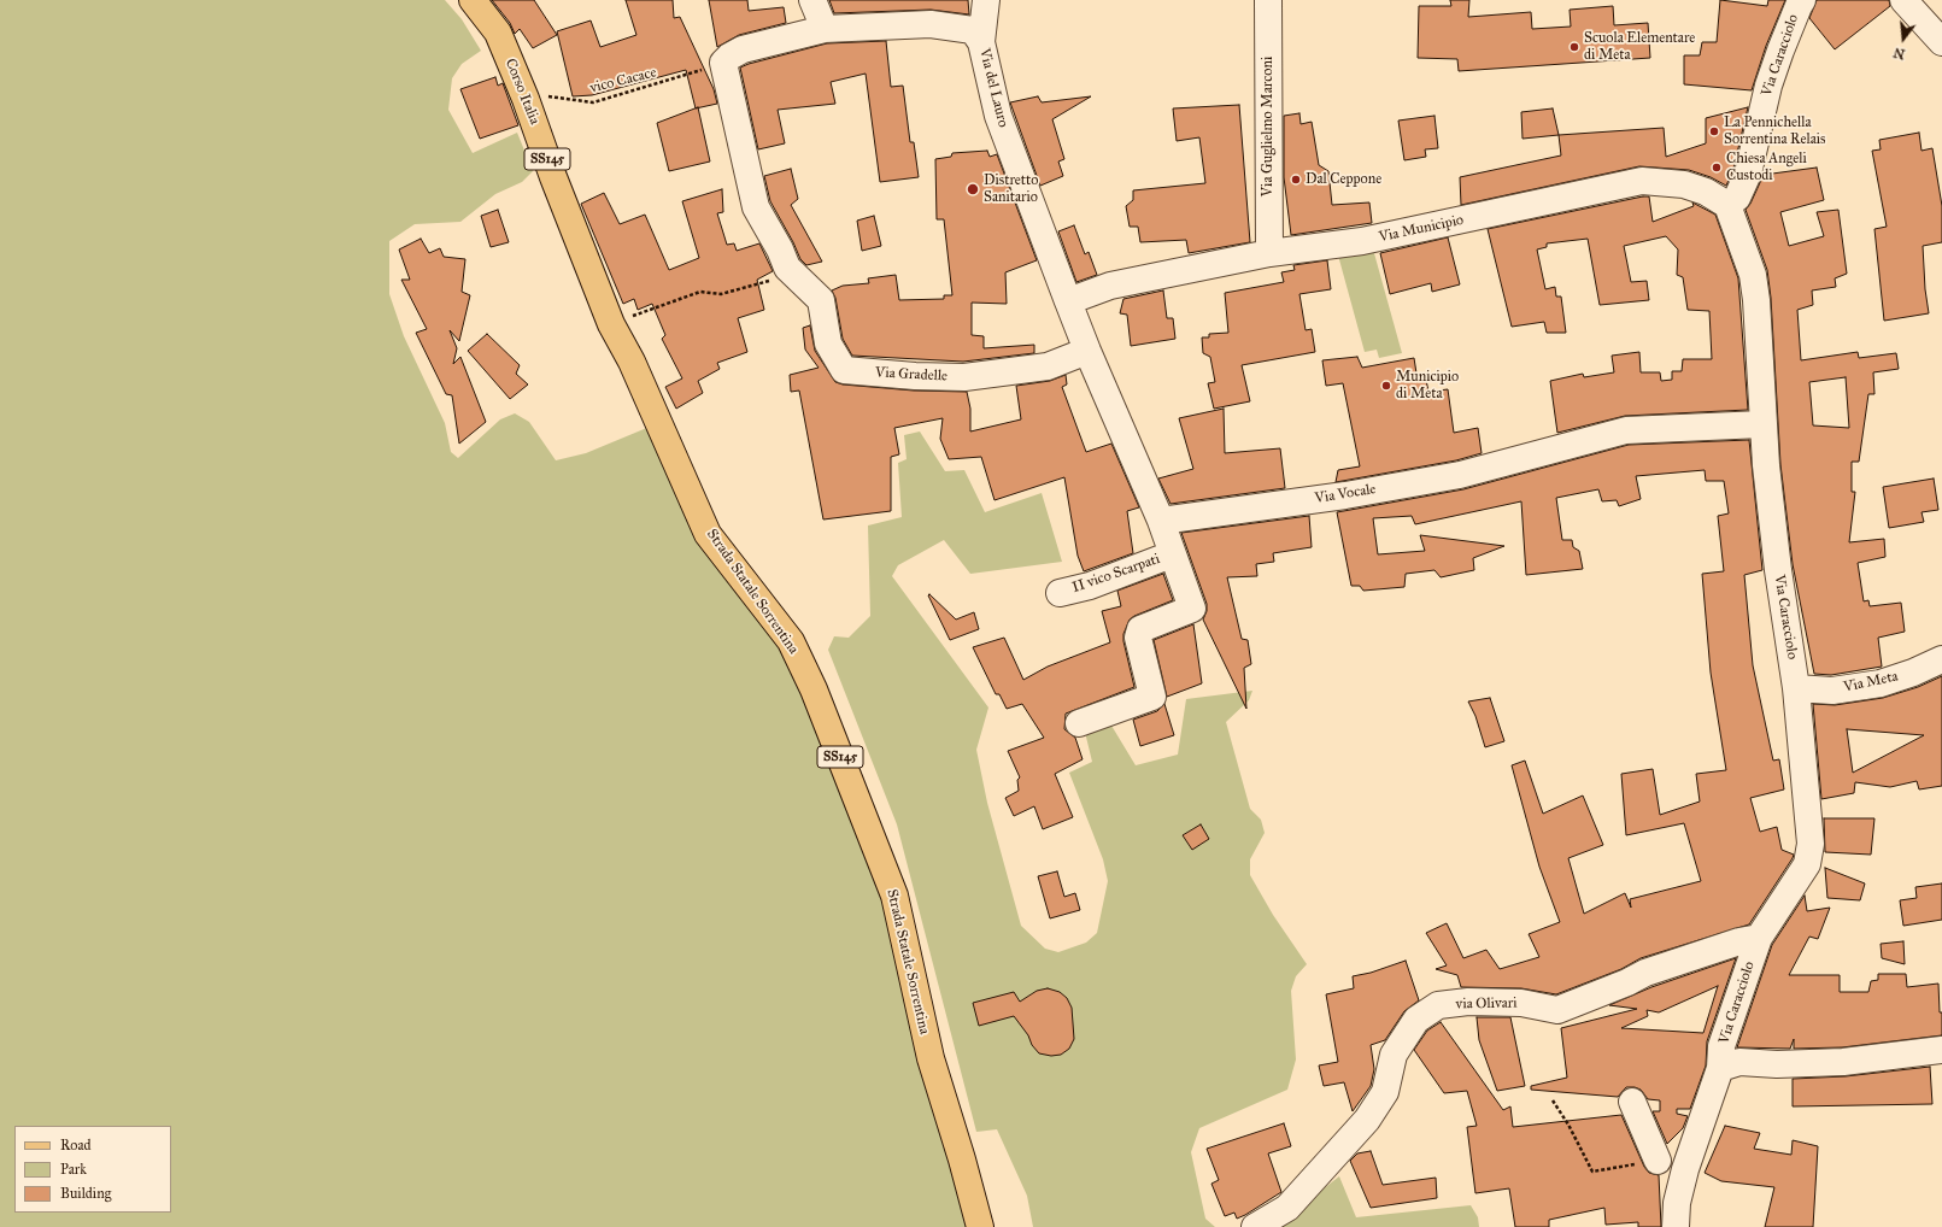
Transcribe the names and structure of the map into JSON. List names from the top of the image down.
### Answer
{
  "streets": {
    "main road": ["Corso Italia", "SS145", "Strada Statale Sorrentina"],
    "street": [
      "Via Caracciolo",
      "Via del Lauro",
      "Via Guglielmo Marconi",
      "Via Municipio",
      "Via Gradelle",
      "Via Vocale",
      "II vico Scarpati",
      "Via Meta",
      "via Olivari"
    ],
    "path": ["vico Cacace"]
  },
  "crossings": [
    ["Via Caracciolo", "Via Municipio"],
    ["Via Caracciolo", "Via Vocale"],
    ["Via Caracciolo", "Via Meta"],
    ["Via Caracciolo", "via Olivari"],
    ["vico Cacace", "Corso Italia"],
    ["vico Cacace", "Via Gradelle"],
    ["Via del Lauro", "Via Municipio"],
    ["Corso Italia", "Strada Statale Sorrentina"],
    ["Via Guglielmo Marconi", "Via Municipio"]
  ],
  "places": [
    "Scuola Elementare di Meta",
    "La Pennichella Sorrentina Relais",
    "Chiesa Angeli Custodi",
    "Dal Ceppone",
    "Distretto Sanitario",
    "Municipio di Meta"
  ],
  "legend": ["Road", "Park", "Building"],
  "north": "bottom"
}
